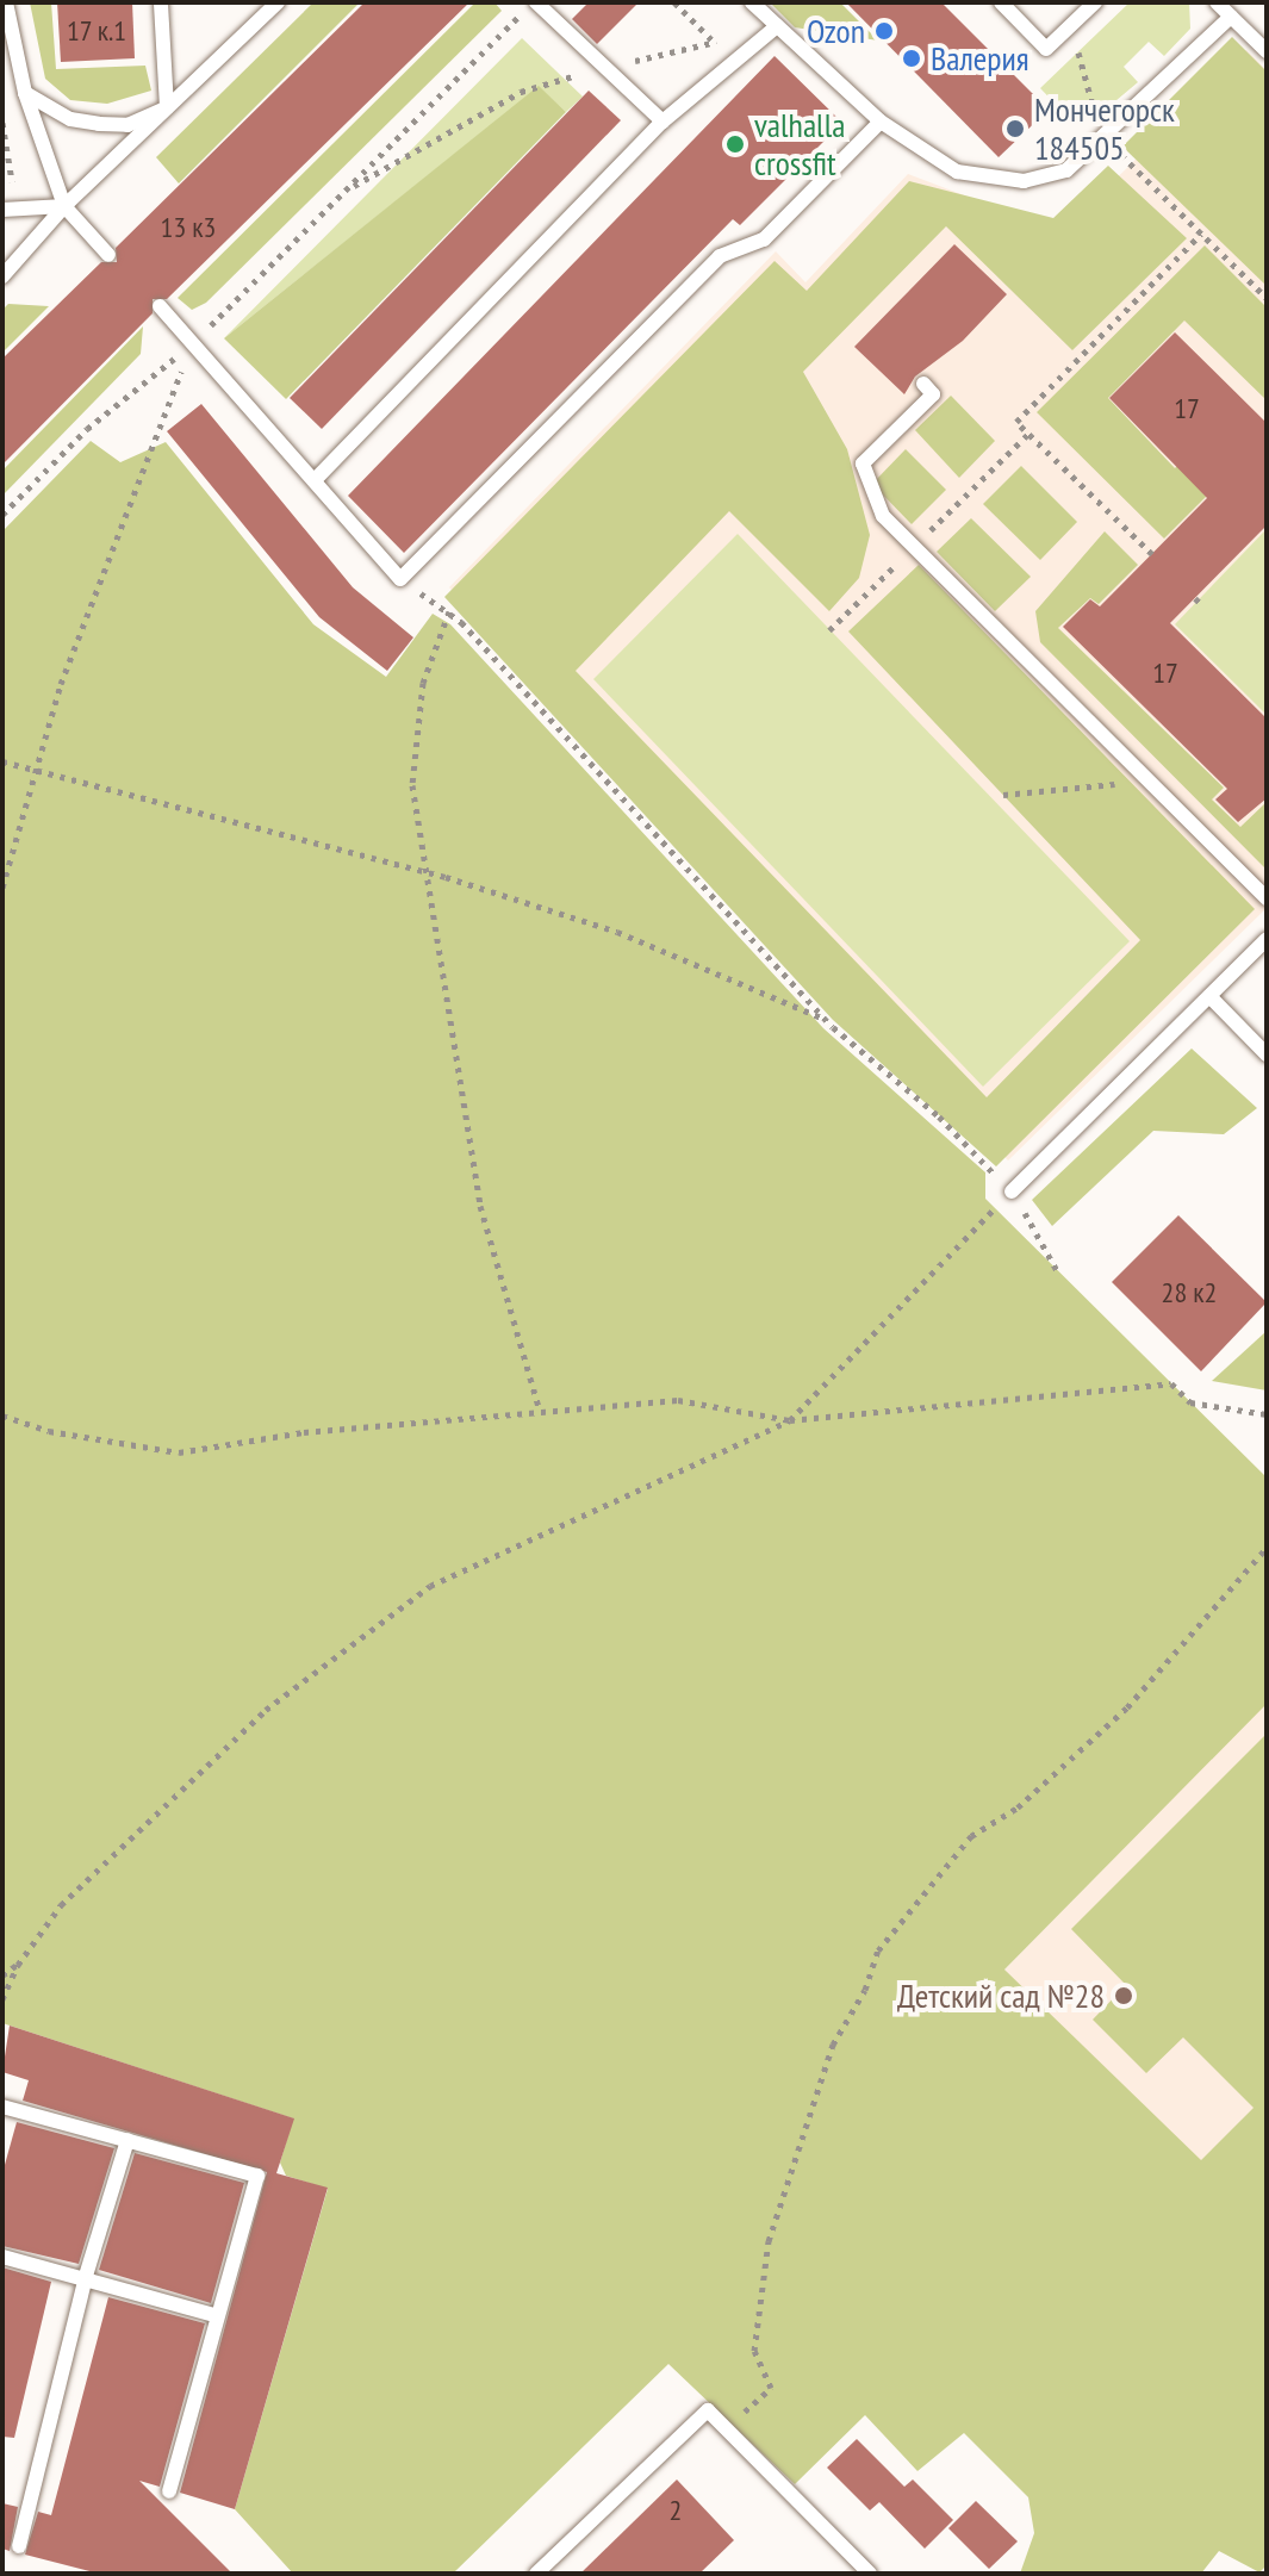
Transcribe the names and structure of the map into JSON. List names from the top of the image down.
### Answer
{
  "places": [
    "Ozon",
    "Валерия",
    "Мончегорск 184505",
    "valhalla crossfit",
    "Детский сад №28"
  ],
  "house_numbers": [
    "17 к.1",
    "13 к3",
    "17",
    "17",
    "28 к2",
    "2"
  ]
}
